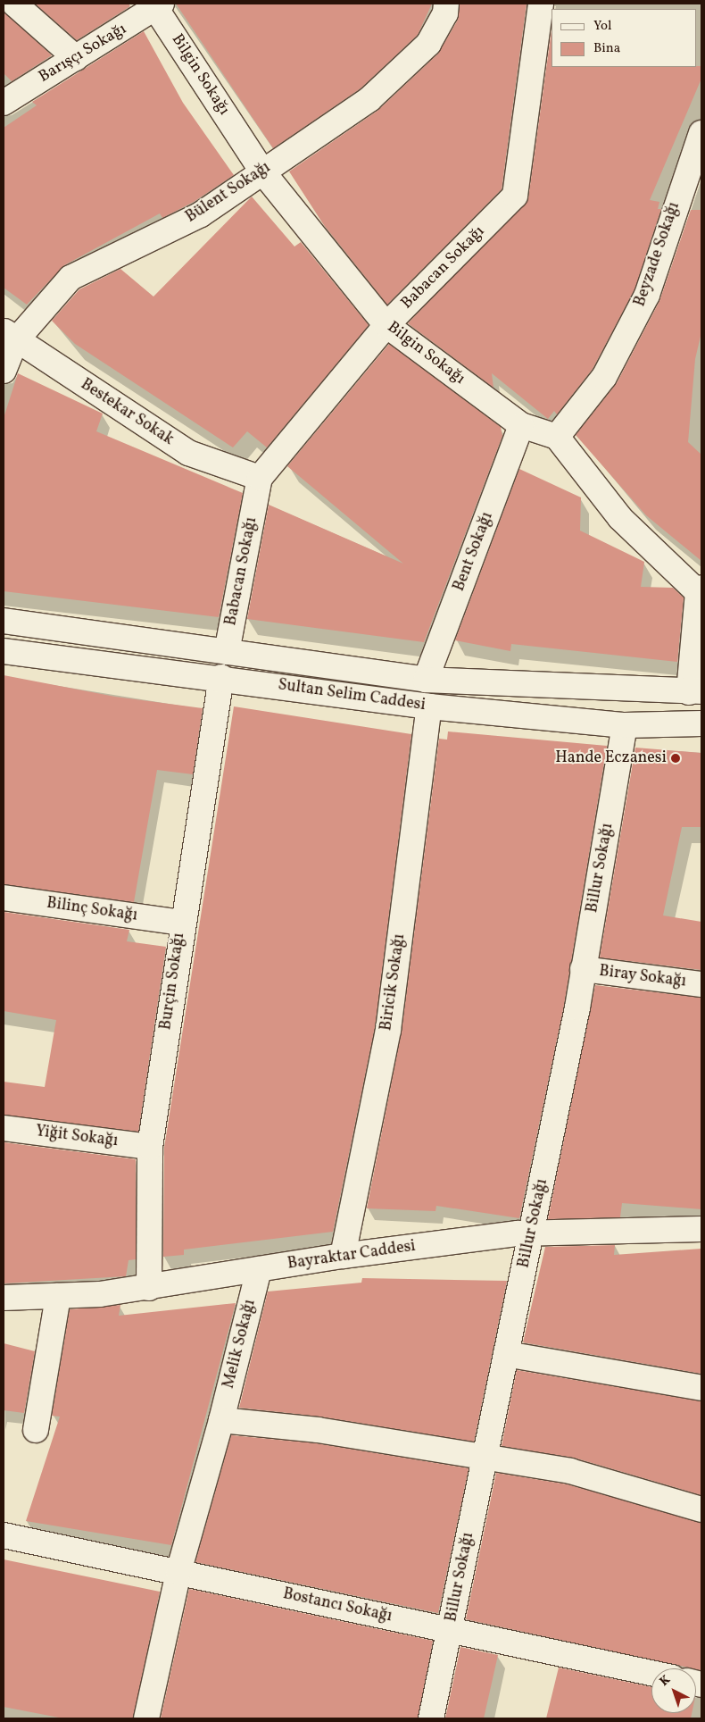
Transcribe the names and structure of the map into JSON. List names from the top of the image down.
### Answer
{
  "streets": {
    "street": [
      "Barışçı Sokağı",
      "Bilgin Sokağı",
      "Bülent Sokağı",
      "Beyzade Sokağı",
      "Babacan Sokağı",
      "Bestekar Sokak",
      "Bent Sokağı",
      "Sultan Selim Caddesi",
      "Billur Sokağı",
      "Bilinç Sokağı",
      "Biray Sokağı",
      "Burçin Sokağı",
      "Biricik Sokağı",
      "Yiğit Sokağı",
      "Bayraktar Caddesi",
      "Melik Sokağı",
      "Bostancı Sokağı"
    ]
  },
  "crossings": [
    ["Barışçı Sokağı", "Bilgin Sokağı"],
    ["Bilgin Sokağı", "Bülent Sokağı"],
    ["Bilgin Sokağı", "Beyzade Sokağı"],
    ["Bilgin Sokağı", "Babacan Sokağı"],
    ["Bilgin Sokağı", "Bent Sokağı"],
    ["Bülent Sokağı", "Bestekar Sokak"],
    ["Babacan Sokağı", "Bestekar Sokak"],
    ["Babacan Sokağı", "Sultan Selim Caddesi"],
    ["Babacan Sokağı", "Burçin Sokağı"],
    ["Bent Sokağı", "Sultan Selim Caddesi"],
    ["Bent Sokağı", "Biricik Sokağı"],
    ["Sultan Selim Caddesi", "Billur Sokağı"],
    ["Sultan Selim Caddesi", "Burçin Sokağı"],
    ["Sultan Selim Caddesi", "Biricik Sokağı"],
    ["Billur Sokağı", "Biray Sokağı"],
    ["Billur Sokağı", "Bayraktar Caddesi"],
    ["Billur Sokağı", "Bostancı Sokağı"],
    ["Bilinç Sokağı", "Burçin Sokağı"],
    ["Burçin Sokağı", "Yiğit Sokağı"],
    ["Burçin Sokağı", "Bayraktar Caddesi"],
    ["Biricik Sokağı", "Bayraktar Caddesi"],
    ["Bayraktar Caddesi", "Melik Sokağı"],
    ["Melik Sokağı", "Bostancı Sokağı"]
  ],
  "places": ["Hande Eczanesi"],
  "legend": ["Yol", "Bina"],
  "north": "top left"
}
